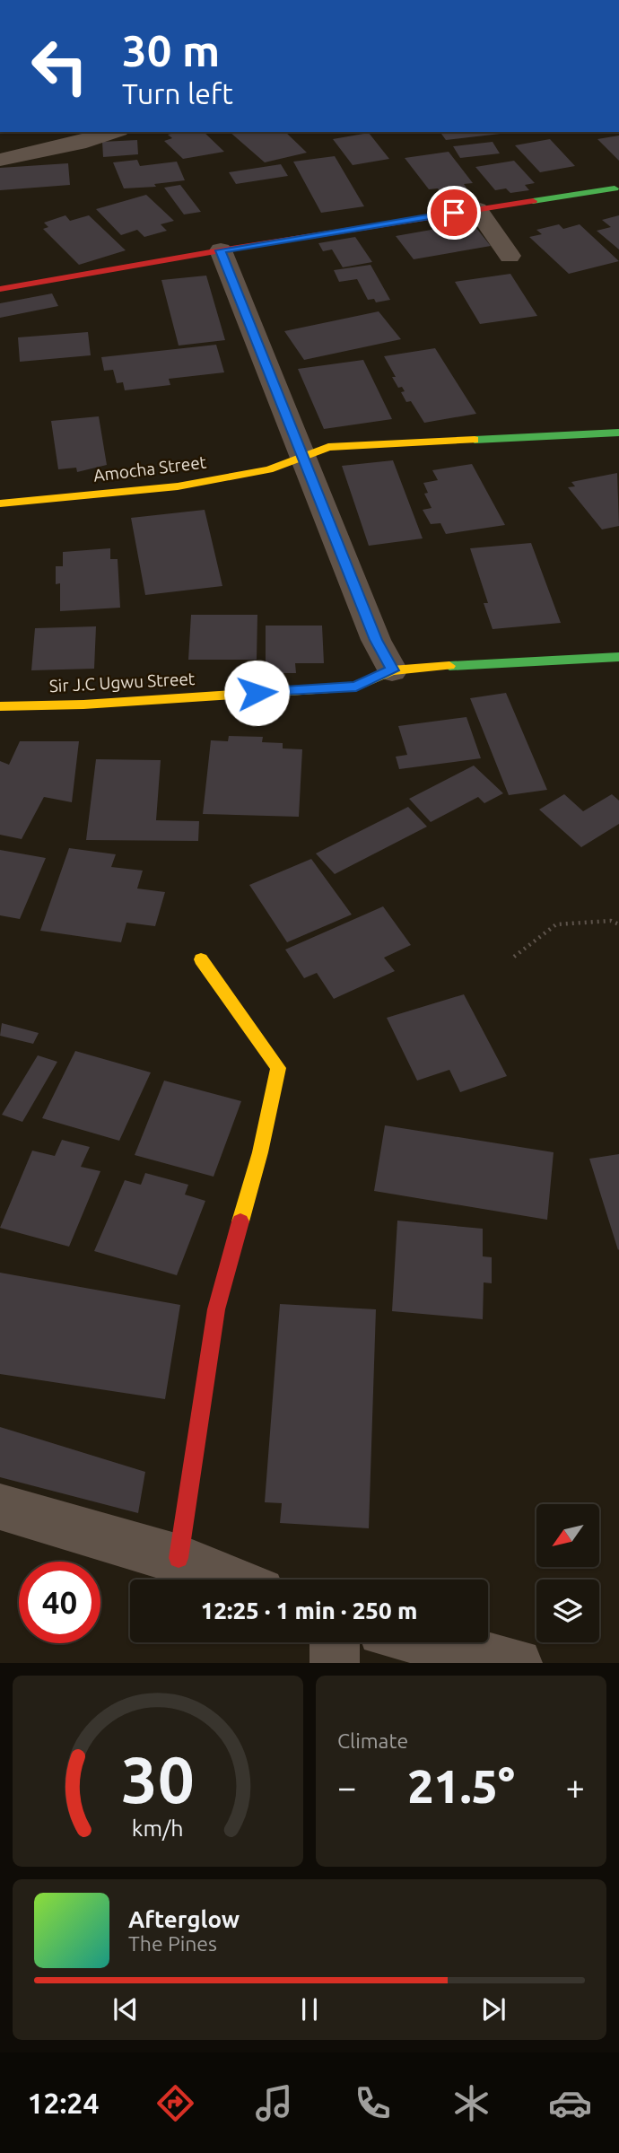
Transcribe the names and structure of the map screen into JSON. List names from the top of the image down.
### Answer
{
  "streets": {
    "street": ["Amocha Street", "Sir J.C Ugwu Street"]
  },
  "north": "bottom left",
  "page": {
    "turn": ["30 m", "Turn left"],
    "limit": "40",
    "trip": "12:25 · 1 min · 250 m",
    "tile": "Climate",
    "heat": ["−", "21.5°", "+"],
    "song": ["Afterglow", "The Pines"],
    "tabs": "12:24",
    "gauge": ["30", "km/h"]
  }
}
